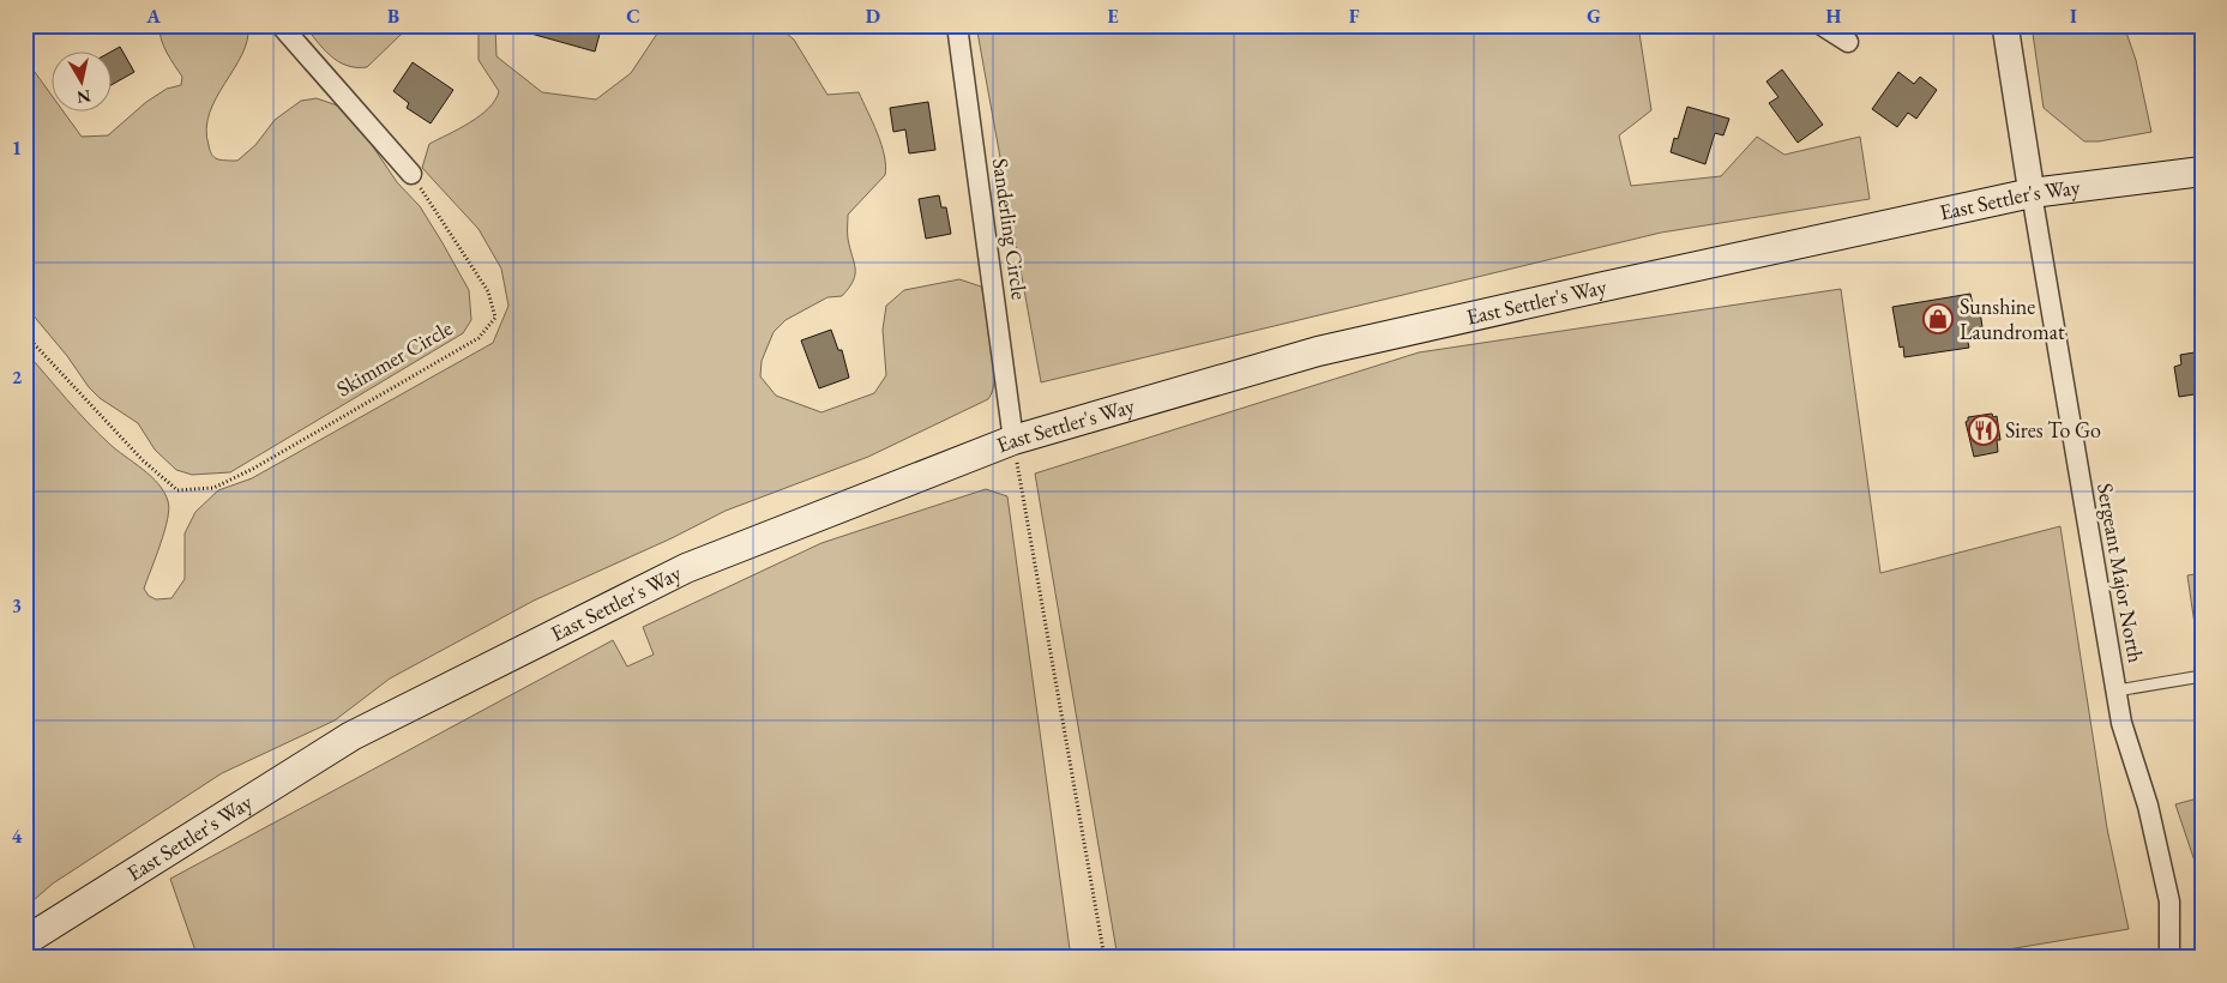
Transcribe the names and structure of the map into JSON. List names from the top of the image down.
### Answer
{
  "streets": {
    "main road": ["East Settler's Way"],
    "street": ["Sanderling Circle", "Sergeant Major North"],
    "path": ["Skimmer Circle"]
  },
  "crossings": [
    ["East Settler's Way", "Sanderling Circle"],
    ["East Settler's Way", "Sergeant Major North"]
  ],
  "places": {
    "shop": ["Sunshine Laundromat"],
    "restaurant": ["Sires To Go"]
  },
  "north": "bottom",
  "grid": {
    "columns": [
      "A",
      "B",
      "C",
      "D",
      "E",
      "F",
      "G",
      "H",
      "I"
    ],
    "rows": [
      "1",
      "2",
      "3",
      "4"
    ]
  }
}
